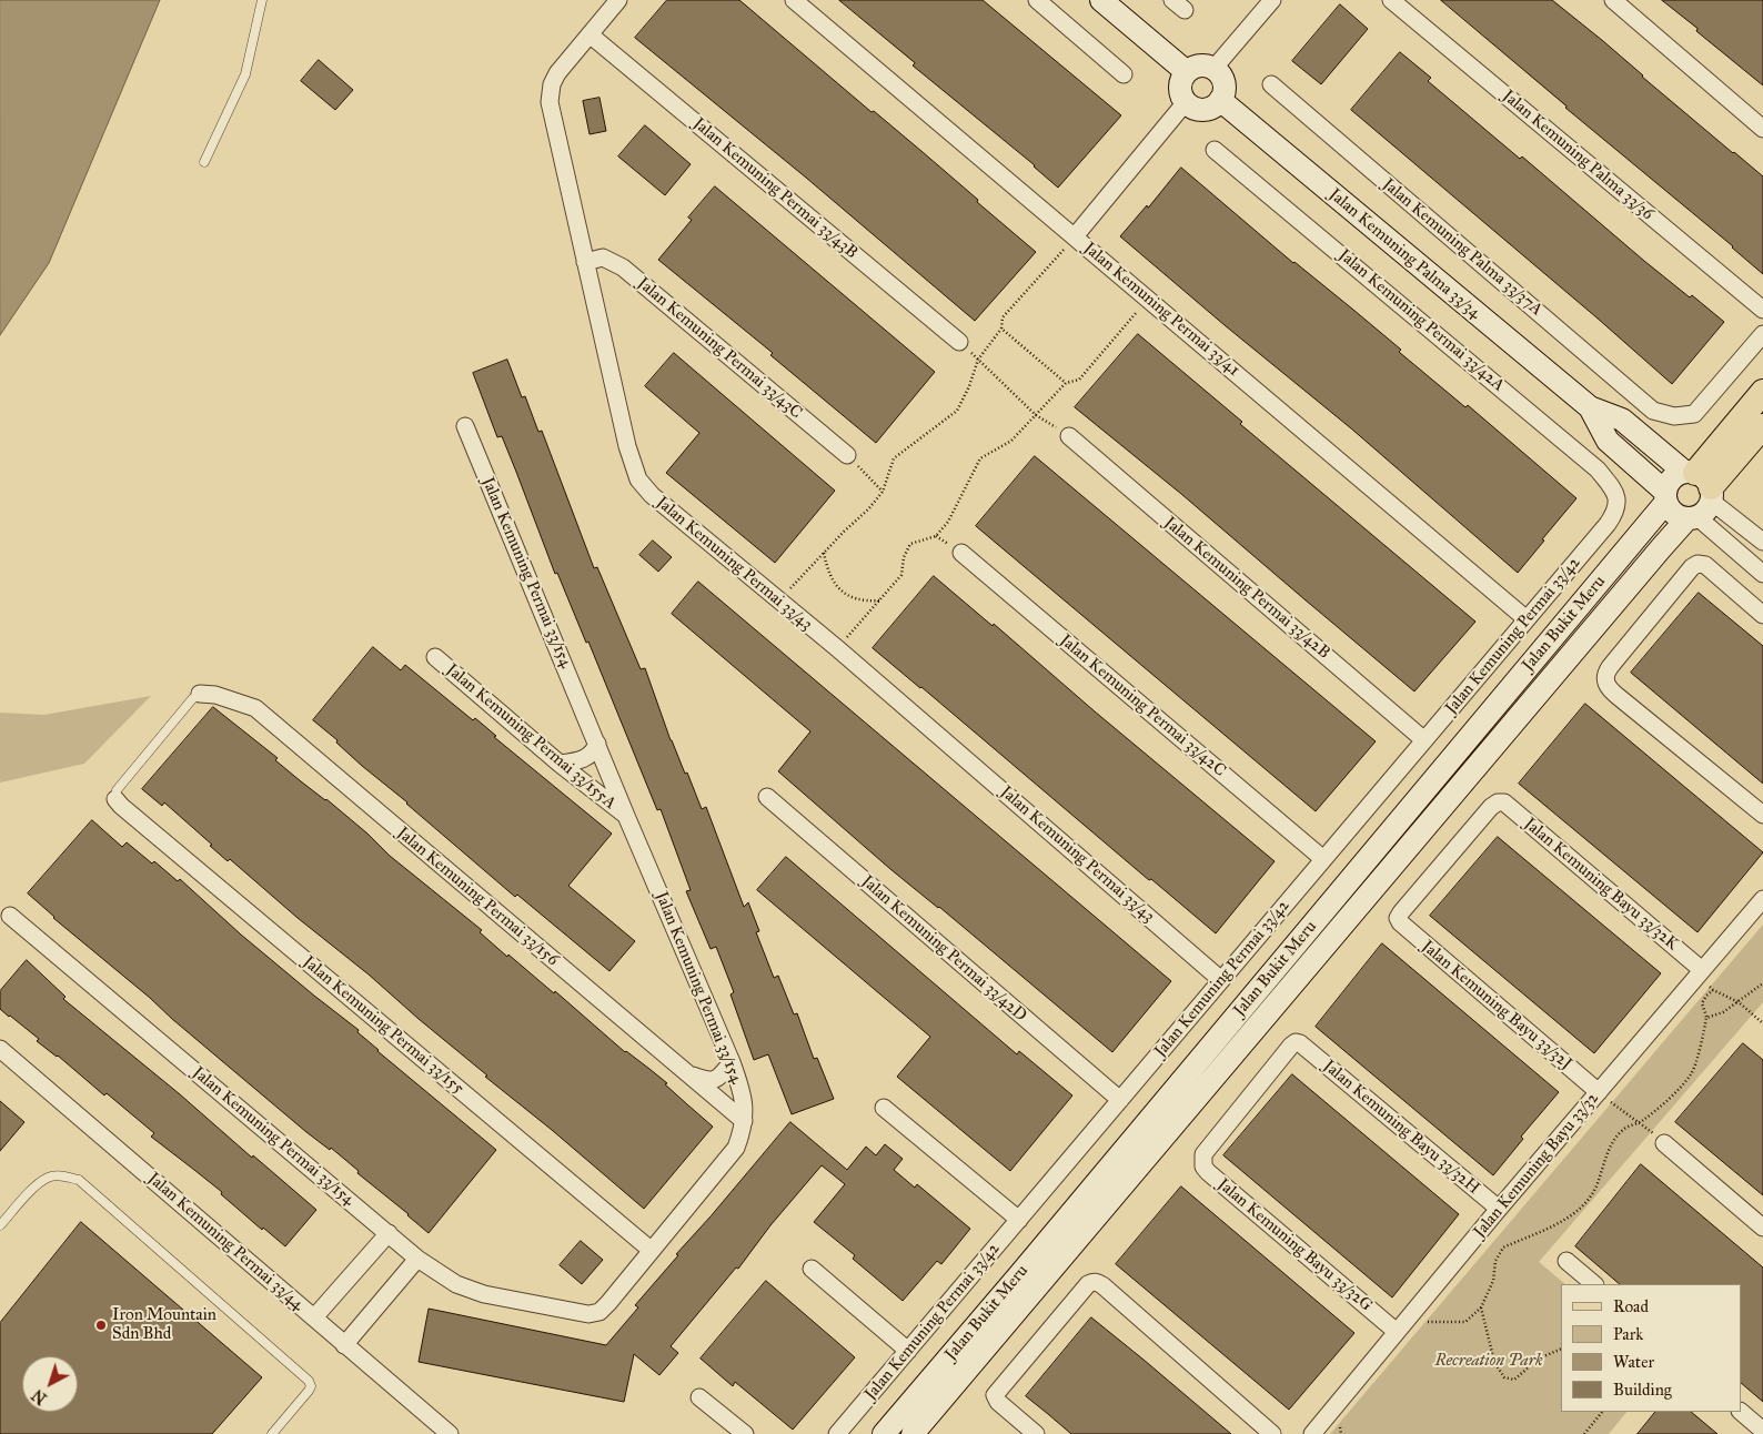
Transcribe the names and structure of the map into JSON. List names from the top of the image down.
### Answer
{
  "streets": {
    "main road": ["Jalan Kemuning Palma 33/34", "Jalan Bukit Meru"],
    "street": [
      "Jalan Kemuning Palma 33/36",
      "Jalan Kemuning Permai 33/43B",
      "Jalan Kemuning Palma 33/37A",
      "Jalan Kemuning Permai 33/41",
      "Jalan Kemuning Permai 33/42A",
      "Jalan Kemuning Permai 33/43C",
      "Jalan Kemuning Permai 33/43",
      "Jalan Kemuning Permai 33/154",
      "Jalan Kemuning Permai 33/42B",
      "Jalan Kemuning Permai 33/42",
      "Jalan Kemuning Permai 33/42C",
      "Jalan Kemuning Permai 33/155A",
      "Jalan Kemuning Bayu 33/32K",
      "Jalan Kemuning Permai 33/156",
      "Jalan Kemuning Permai 33/42D",
      "Jalan Kemuning Bayu 33/32J",
      "Jalan Kemuning Permai 33/155",
      "Jalan Kemuning Bayu 33/32H",
      "Jalan Kemuning Bayu 33/32",
      "Jalan Kemuning Permai 33/44",
      "Jalan Kemuning Bayu 33/32G"
    ]
  },
  "crossings": [
    ["Jalan Kemuning Permai 33/43B", "Jalan Kemuning Permai 33/43"],
    ["Jalan Kemuning Palma 33/34", "Jalan Bukit Meru"],
    ["Jalan Kemuning Permai 33/41", "Jalan Kemuning Permai 33/42"],
    ["Jalan Kemuning Permai 33/42A", "Jalan Kemuning Permai 33/42"],
    ["Jalan Kemuning Permai 33/43C", "Jalan Kemuning Permai 33/43"],
    ["Jalan Kemuning Permai 33/43", "Jalan Kemuning Permai 33/42"],
    ["Jalan Kemuning Permai 33/154", "Jalan Kemuning Permai 33/155A"],
    ["Jalan Kemuning Permai 33/154", "Jalan Kemuning Permai 33/156"],
    ["Jalan Kemuning Permai 33/154", "Jalan Kemuning Permai 33/155"],
    ["Jalan Kemuning Permai 33/42B", "Jalan Kemuning Permai 33/42"],
    ["Jalan Kemuning Permai 33/42", "Jalan Kemuning Permai 33/42C"],
    ["Jalan Kemuning Permai 33/42", "Jalan Kemuning Permai 33/42D"],
    ["Jalan Kemuning Bayu 33/32K", "Jalan Kemuning Bayu 33/32J"],
    ["Jalan Kemuning Bayu 33/32K", "Jalan Kemuning Bayu 33/32"],
    ["Jalan Kemuning Bayu 33/32J", "Jalan Kemuning Bayu 33/32"],
    ["Jalan Kemuning Bayu 33/32H", "Jalan Kemuning Bayu 33/32"],
    ["Jalan Kemuning Bayu 33/32H", "Jalan Kemuning Bayu 33/32G"],
    ["Jalan Kemuning Bayu 33/32", "Jalan Kemuning Bayu 33/32G"]
  ],
  "parks": ["Recreation Park"],
  "places": ["Iron Mountain Sdn Bhd"],
  "legend": [
    "Road",
    "Park",
    "Water",
    "Building"
  ],
  "north": "bottom left"
}
